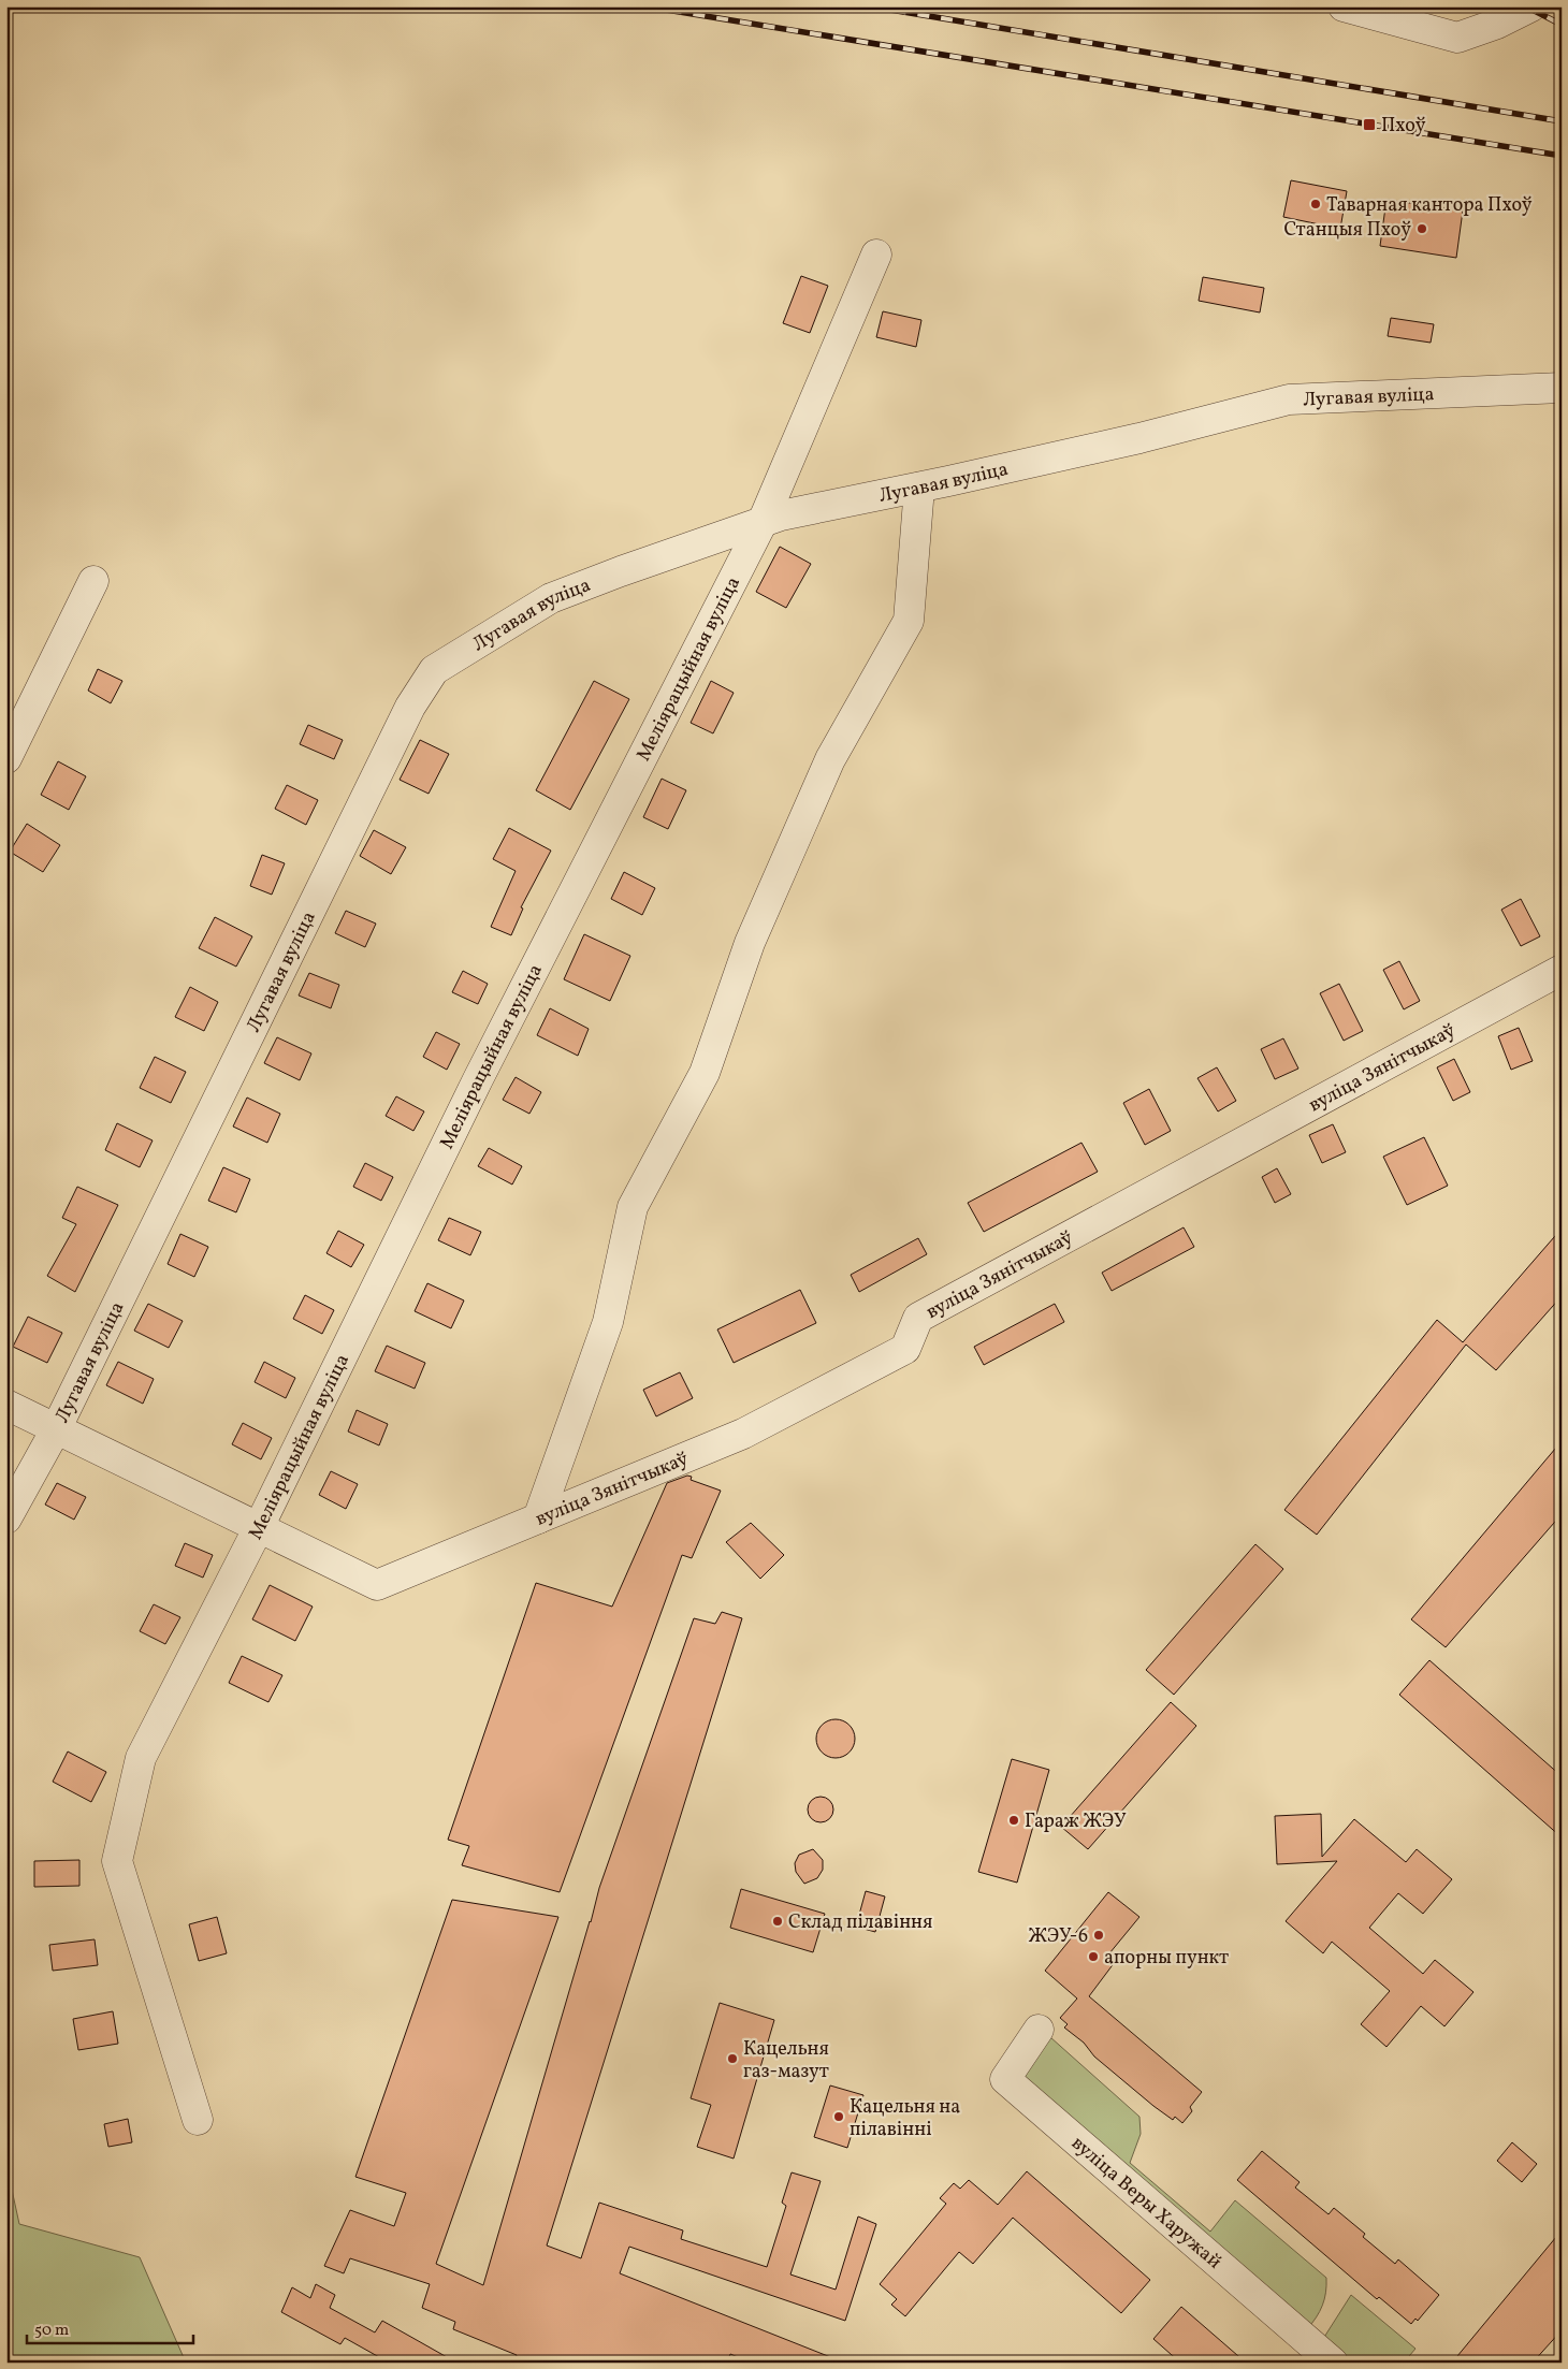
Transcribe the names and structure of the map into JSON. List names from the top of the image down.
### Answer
{
  "streets": {
    "street": [
      "Лугавая вуліца",
      "Меліярацыйная вуліца",
      "вуліца Зянітчыкаў",
      "вуліца Веры Харужай"
    ]
  },
  "crossings": [
    ["Лугавая вуліца", "Меліярацыйная вуліца"],
    ["Меліярацыйная вуліца", "вуліца Зянітчыкаў"]
  ],
  "places": {
    "transit": ["Пхоў"],
    "other": [
      "Таварная кантора Пхоў",
      "Станцыя Пхоў",
      "Гараж ЖЭУ",
      "Склад пілавіння",
      "ЖЭУ-6",
      "апорны пункт",
      "Кацельня газ-мазут",
      "Кацельня на пілавінні"
    ]
  },
  "scale_bar": "50 m"
}
